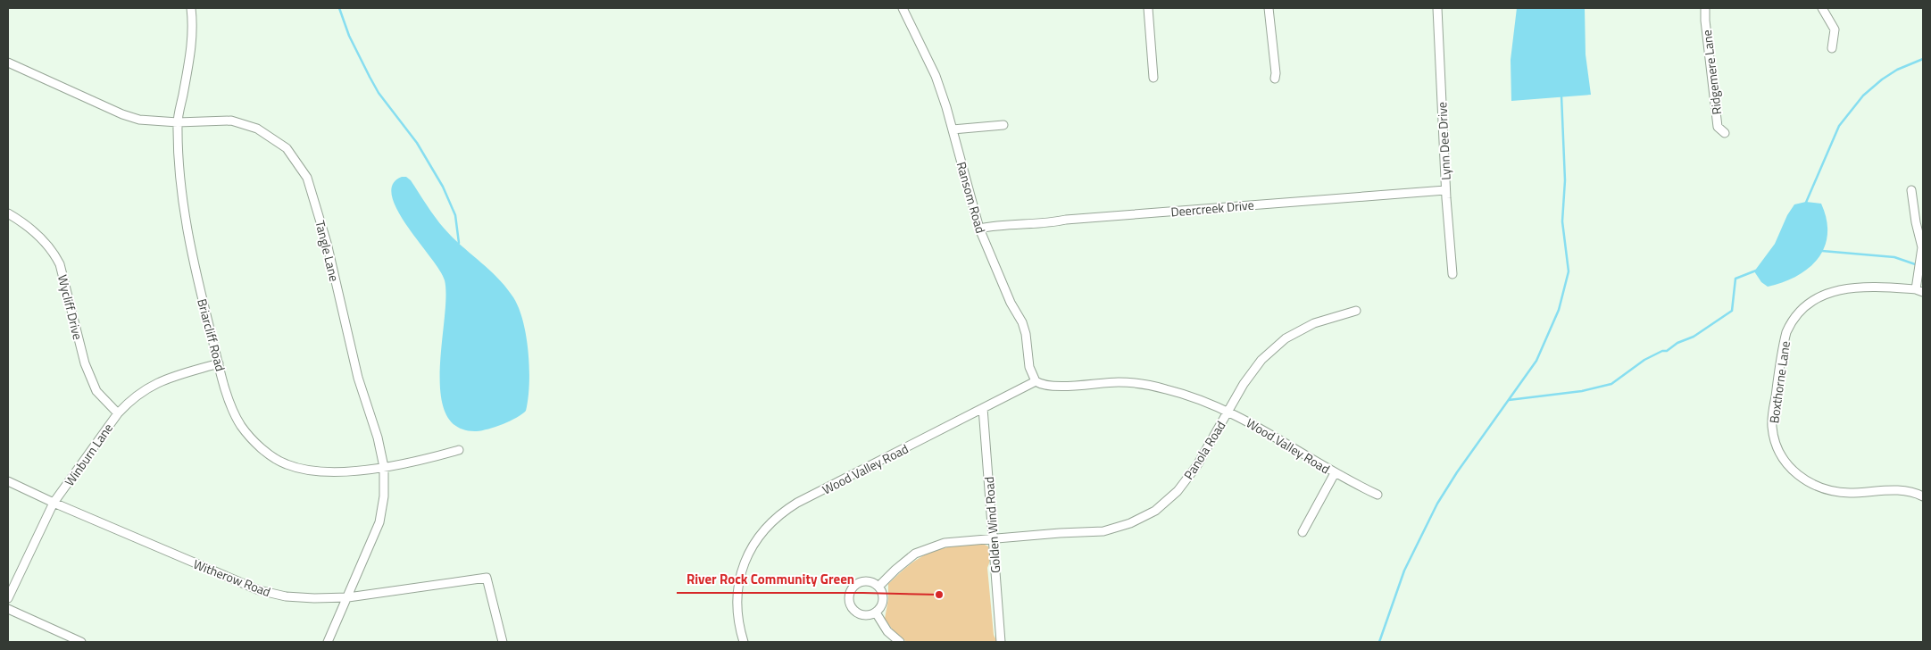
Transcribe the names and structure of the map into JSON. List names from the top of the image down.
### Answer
{
  "streets": {
    "street": [
      "Ridgemere Lane",
      "Lynn Dee Drive",
      "Ransom Road",
      "Deercreek Drive",
      "Tangle Lane",
      "Wycliff Drive",
      "Briarcliff Road",
      "Boxthorne Lane",
      "Wood Valley Road",
      "Panola Road",
      "Winburn Lane",
      "Golden Wind Road",
      "Witherow Road"
    ]
  },
  "crossings": [
    ["Lynn Dee Drive", "Deercreek Drive"],
    ["Ransom Road", "Deercreek Drive"],
    ["Ransom Road", "Wood Valley Road"],
    ["Tangle Lane", "Briarcliff Road"],
    ["Tangle Lane", "Witherow Road"],
    ["Wycliff Drive", "Winburn Lane"],
    ["Briarcliff Road", "Winburn Lane"],
    ["Wood Valley Road", "Panola Road"],
    ["Wood Valley Road", "Golden Wind Road"],
    ["Panola Road", "Golden Wind Road"],
    ["Winburn Lane", "Witherow Road"]
  ],
  "places": ["River Rock Community Green"]
}
